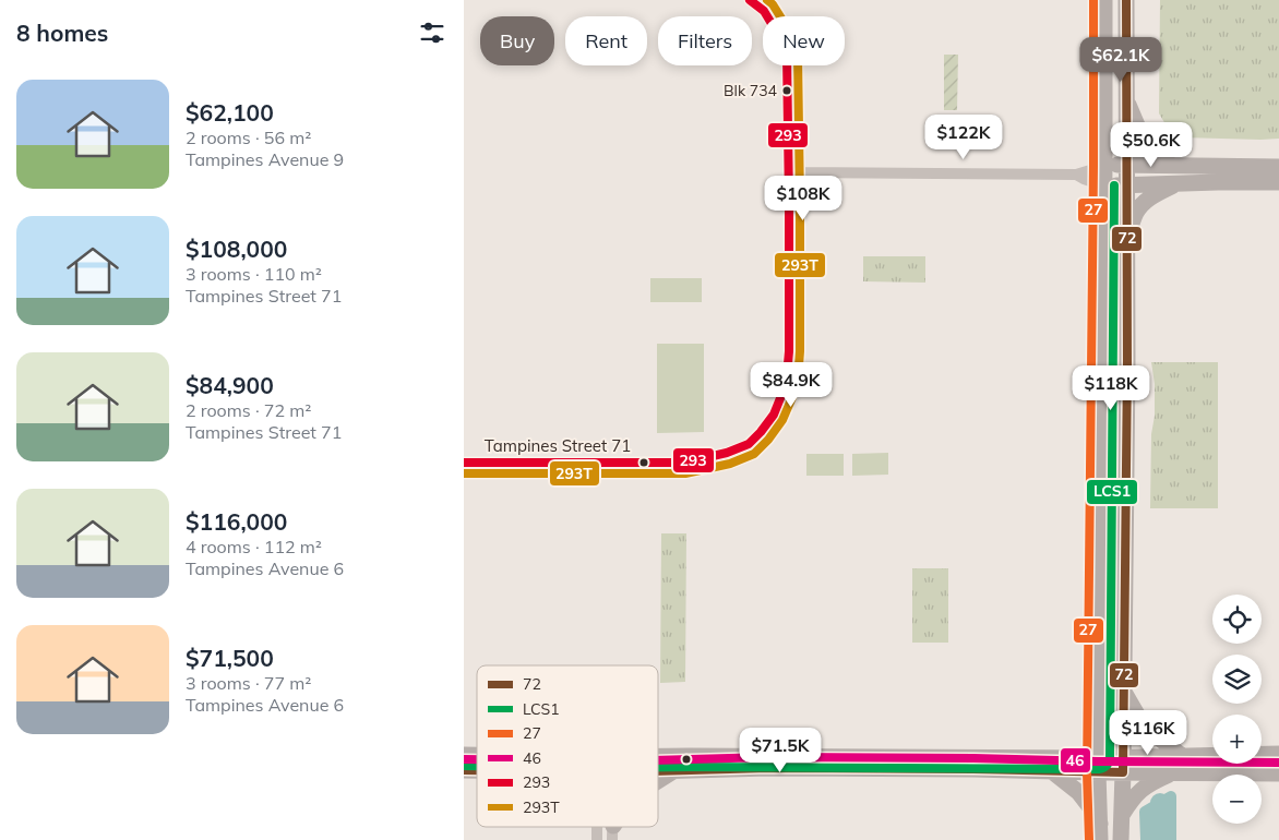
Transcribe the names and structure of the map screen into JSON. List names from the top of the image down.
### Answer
{
  "streets": {
    "street": ["Tampines Street 71"]
  },
  "places": ["Blk 734"],
  "lines": [
    "transit line 72",
    "transit line 27",
    "transit line 293",
    "transit line 293T",
    "transit line LCS1",
    "transit line 46"
  ],
  "legend": [
    "72",
    "LCS1",
    "27",
    "46",
    "293",
    "293T"
  ],
  "page": {
    "heading": "8 homes",
    "chip": [
      "Buy",
      "Rent",
      "Filters",
      "New"
    ],
    "price": [
      "$62.1K",
      "$122K",
      "$50.6K",
      "$108K",
      "$84.9K",
      "$118K",
      "$116K",
      "$71.5K"
    ],
    "list": [
      {
        "name": "$62,100",
        "note": "2 rooms · 56 m² · Tampines Avenue 9"
      },
      {
        "name": "$108,000",
        "note": "3 rooms · 110 m² · Tampines Street 71"
      },
      {
        "name": "$84,900",
        "note": "2 rooms · 72 m² · Tampines Street 71"
      },
      {
        "name": "$116,000",
        "note": "4 rooms · 112 m² · Tampines Avenue 6"
      },
      {
        "name": "$71,500",
        "note": "3 rooms · 77 m² · Tampines Avenue 6"
      }
    ],
    "map_buttons": ["+", "−"]
  }
}
